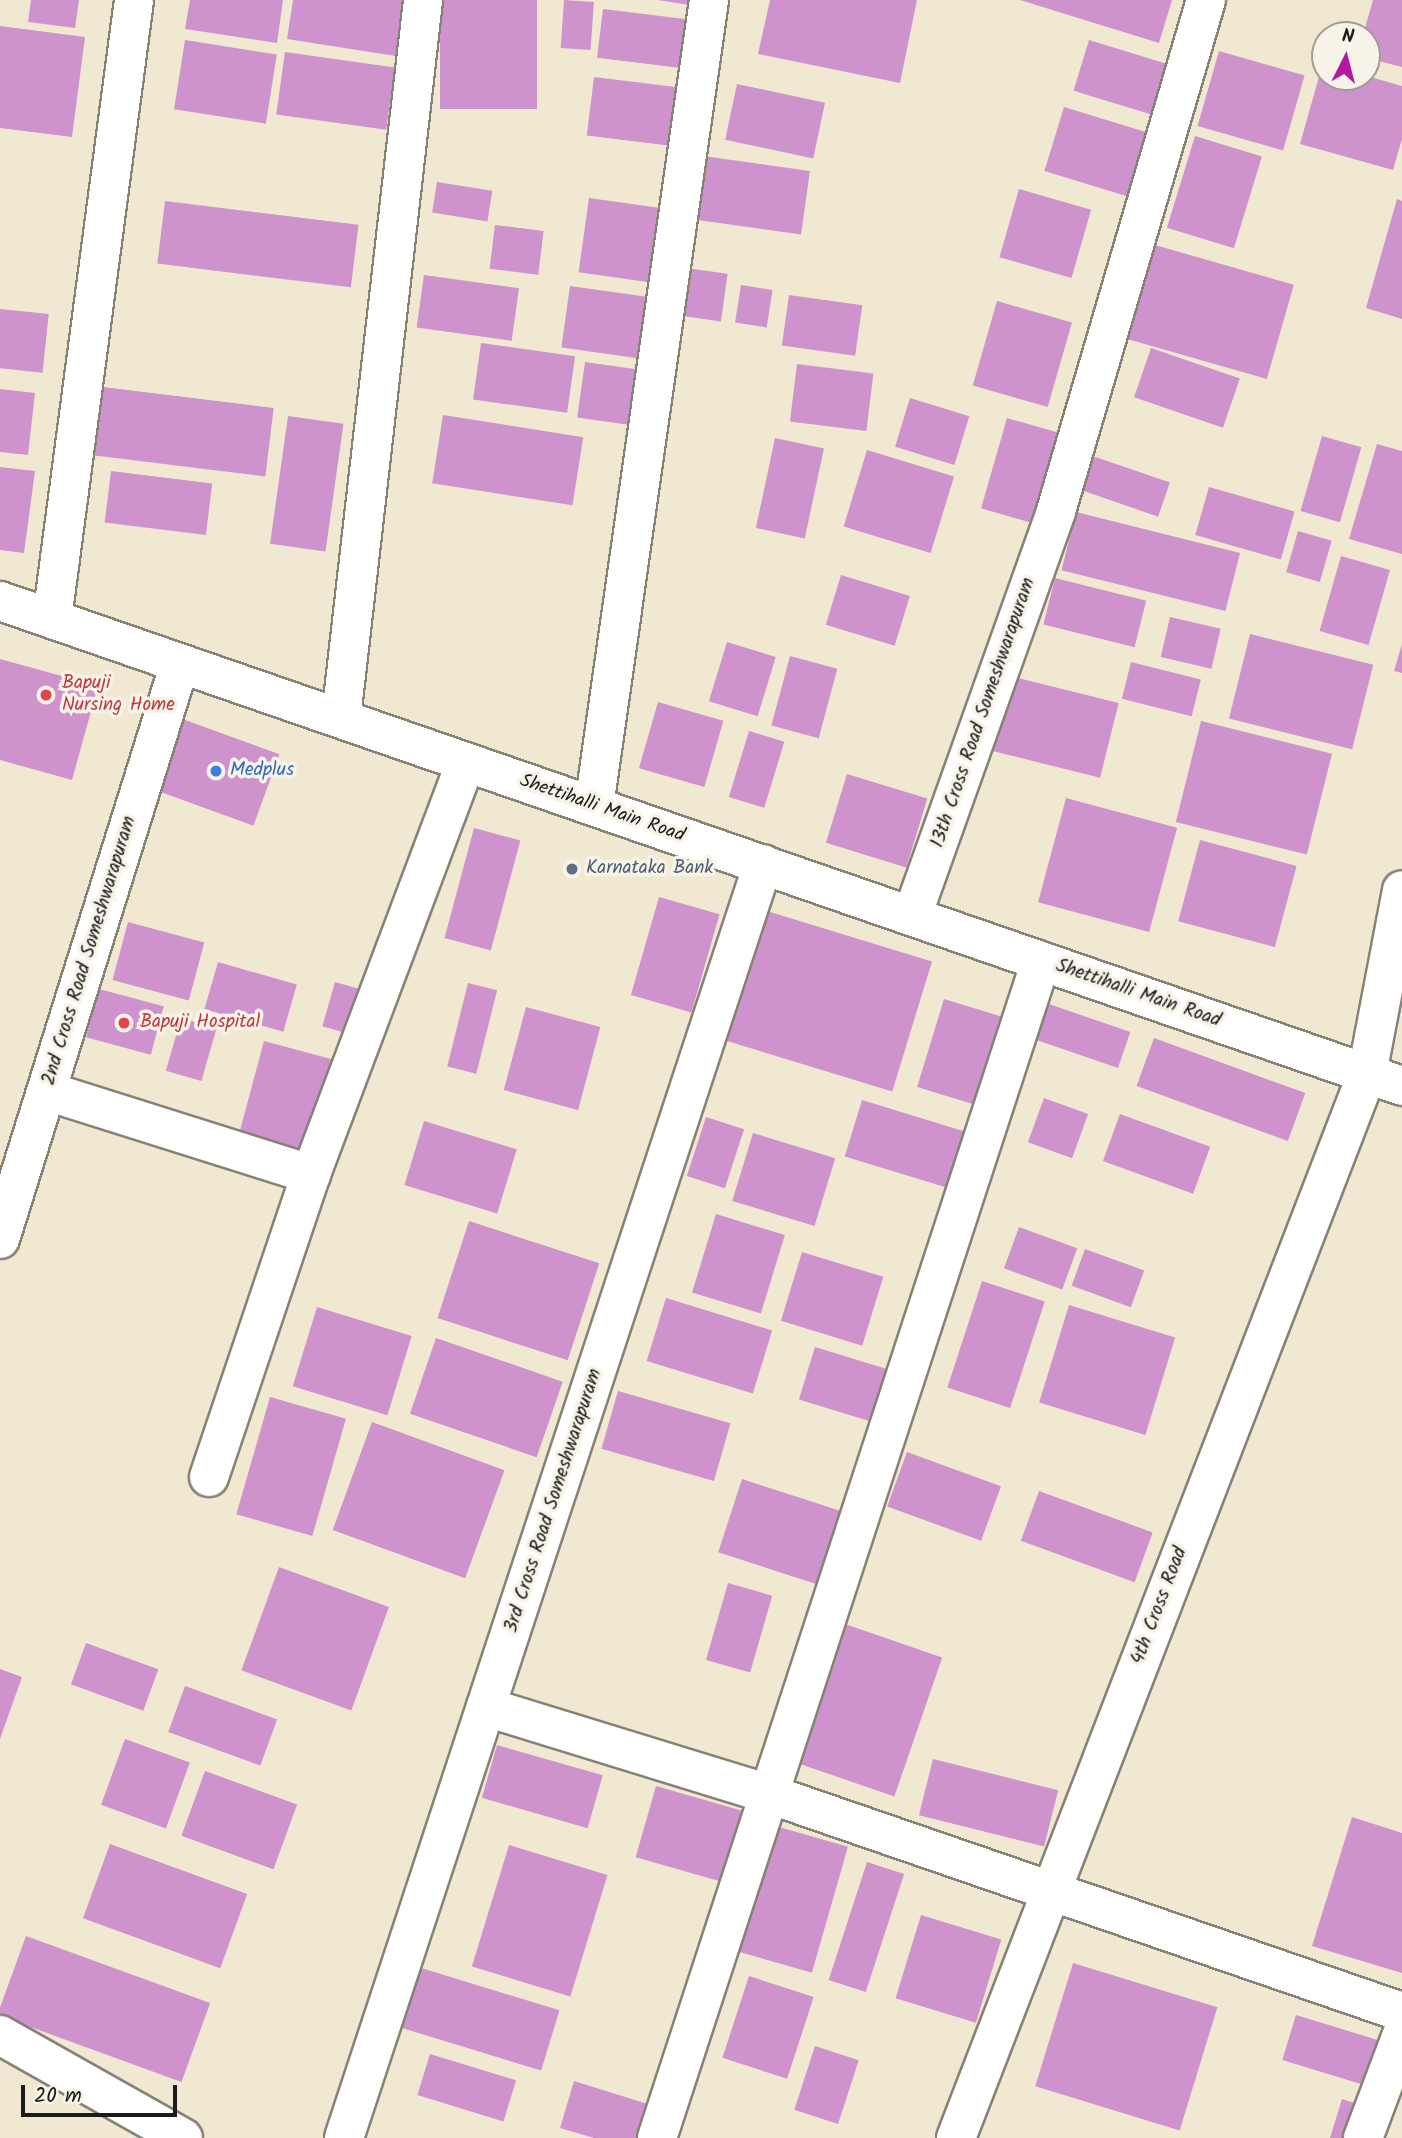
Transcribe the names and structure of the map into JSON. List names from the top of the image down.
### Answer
{
  "streets": {
    "street": [
      "13th Cross Road Someshwarapuram",
      "Shettihalli Main Road",
      "2nd Cross Road Someshwarapuram",
      "3rd Cross Road Someshwarapuram",
      "4th Cross Road"
    ]
  },
  "crossings": [
    ["13th Cross Road Someshwarapuram", "Shettihalli Main Road"],
    ["Shettihalli Main Road", "2nd Cross Road Someshwarapuram"],
    ["Shettihalli Main Road", "3rd Cross Road Someshwarapuram"],
    ["Shettihalli Main Road", "4th Cross Road"]
  ],
  "places": [
    "Bapuji Nursing Home",
    "Medplus",
    "Karnataka Bank",
    "Bapuji Hospital"
  ],
  "scale_bar": "20 m",
  "north": "top"
}
